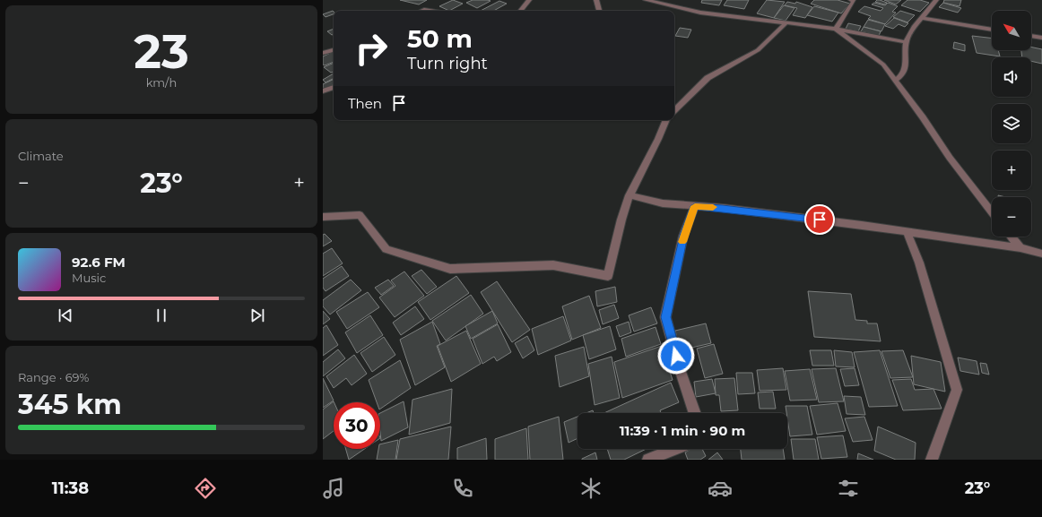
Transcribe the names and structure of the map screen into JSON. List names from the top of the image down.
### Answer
{
  "north": "top left",
  "page": {
    "tile": [
      ["23", "km/h"],
      "Climate",
      ["Range · 69%", "345 km"]
    ],
    "map_buttons": ["+", "−"],
    "turn": ["50 m", "Turn right"],
    "then": "Then",
    "heat": ["−", "23°", "+"],
    "song": ["92.6 FM", "Music"],
    "limit": "30",
    "trip": "11:39 · 1 min · 90 m",
    "tabs": ["11:38", "23°"]
  }
}
